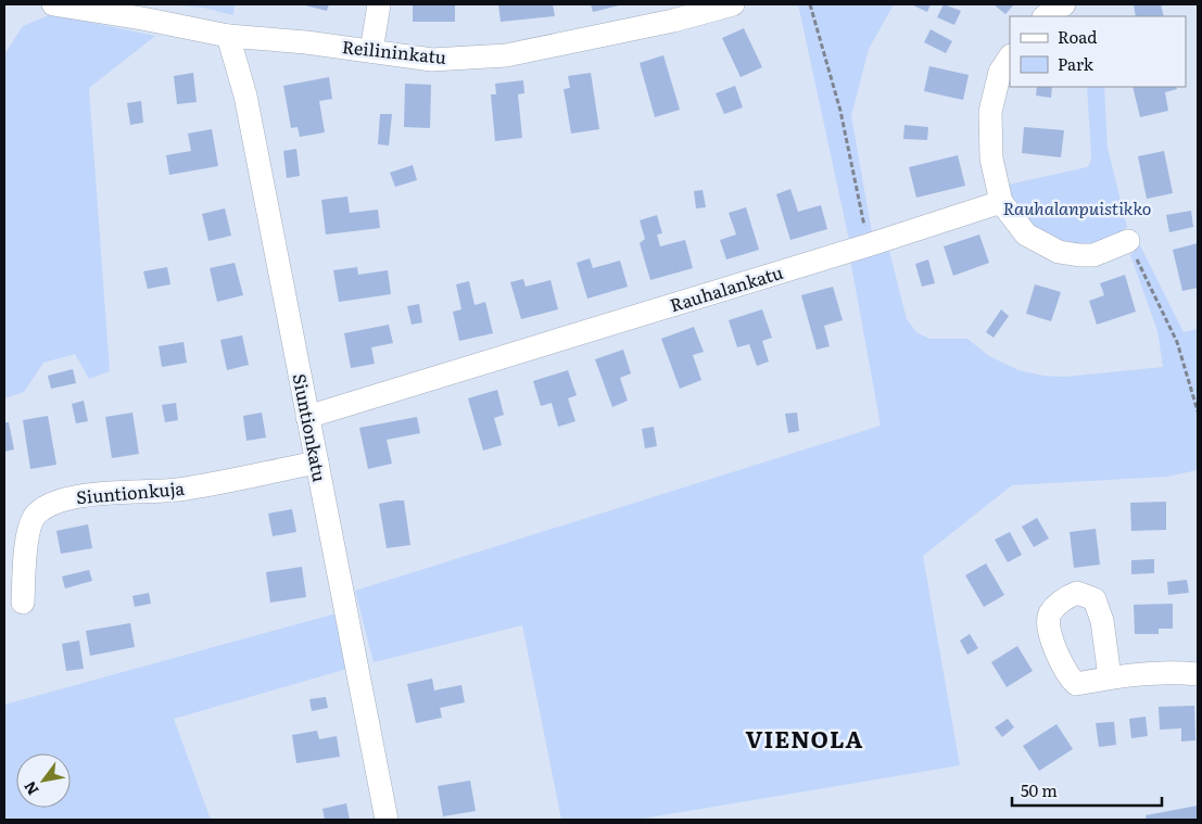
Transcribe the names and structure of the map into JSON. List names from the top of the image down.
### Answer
{
  "streets": {
    "street": [
      "Reilininkatu",
      "Rauhalankatu",
      "Siuntionkatu",
      "Siuntionkuja"
    ]
  },
  "crossings": [
    ["Reilininkatu", "Siuntionkatu"],
    ["Rauhalankatu", "Siuntionkatu"],
    ["Siuntionkatu", "Siuntionkuja"]
  ],
  "districts": ["VIENOLA"],
  "parks": ["Rauhalanpuistikko"],
  "legend": ["Road", "Park"],
  "scale_bar": "50 m",
  "north": "bottom left"
}
